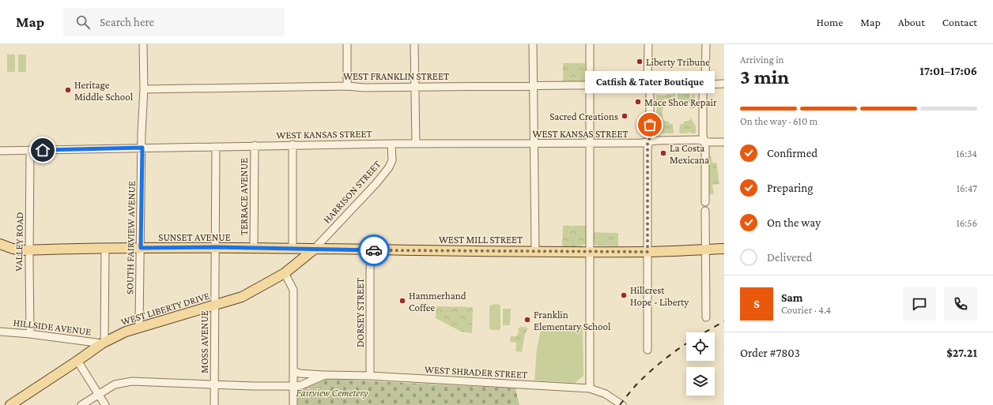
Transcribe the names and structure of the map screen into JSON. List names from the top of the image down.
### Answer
{
  "streets": {
    "main road": ["SUNSET AVENUE", "WEST MILL STREET", "WEST LIBERTY DRIVE"],
    "street": [
      "WEST FRANKLIN STREET",
      "WEST KANSAS STREET",
      "HARRISON STREET",
      "TERRACE AVENUE",
      "SOUTH FAIRVIEW AVENUE",
      "VALLEY ROAD",
      "DORSEY STREET",
      "HILLSIDE AVENUE",
      "MOSS AVENUE",
      "WEST SHRADER STREET"
    ]
  },
  "crossings": [
    ["WEST FRANKLIN STREET", "SOUTH FAIRVIEW AVENUE"],
    ["WEST KANSAS STREET", "HARRISON STREET"],
    ["WEST KANSAS STREET", "TERRACE AVENUE"],
    ["WEST KANSAS STREET", "SOUTH FAIRVIEW AVENUE"],
    ["WEST KANSAS STREET", "VALLEY ROAD"],
    ["WEST KANSAS STREET", "MOSS AVENUE"],
    ["HARRISON STREET", "SUNSET AVENUE"],
    ["HARRISON STREET", "WEST MILL STREET"],
    ["HARRISON STREET", "WEST LIBERTY DRIVE"],
    ["TERRACE AVENUE", "SUNSET AVENUE"],
    ["SUNSET AVENUE", "SOUTH FAIRVIEW AVENUE"],
    ["SUNSET AVENUE", "WEST MILL STREET"],
    ["SUNSET AVENUE", "VALLEY ROAD"],
    ["SUNSET AVENUE", "WEST LIBERTY DRIVE"],
    ["SUNSET AVENUE", "MOSS AVENUE"],
    ["SOUTH FAIRVIEW AVENUE", "WEST LIBERTY DRIVE"],
    ["WEST MILL STREET", "WEST LIBERTY DRIVE"],
    ["WEST MILL STREET", "DORSEY STREET"],
    ["VALLEY ROAD", "HILLSIDE AVENUE"],
    ["WEST LIBERTY DRIVE", "HILLSIDE AVENUE"],
    ["WEST LIBERTY DRIVE", "MOSS AVENUE"],
    ["DORSEY STREET", "WEST SHRADER STREET"],
    ["MOSS AVENUE", "WEST SHRADER STREET"]
  ],
  "parks": ["Fairview Cemetery"],
  "places": [
    "Liberty Tribune",
    "Heritage Middle School",
    "Mace Shoe Repair",
    "Sacred Creations",
    "Catfish & Tater Boutique",
    "La Costa Mexicana",
    "Hillcrest Hope - Liberty",
    "Hammerhand Coffee",
    "Franklin Elementary School"
  ],
  "page": {
    "header": "Map",
    "search": "Search here",
    "nav": [
      "Home",
      "Map",
      "About",
      "Contact"
    ],
    "heading": ["3 min", "Arriving in", "17:01–17:06"],
    "panel": [
      "Sam",
      "Courier · 4.4",
      "Order #7803",
      "$27.21"
    ],
    "bubble": "Catfish & Tater Boutique",
    "bar": "On the way · 610 m",
    "list": [
      ["Confirmed", "16:34"],
      ["Preparing", "16:47"],
      ["On the way", "16:56"],
      "Delivered"
    ],
    "round": "S"
  }
}
